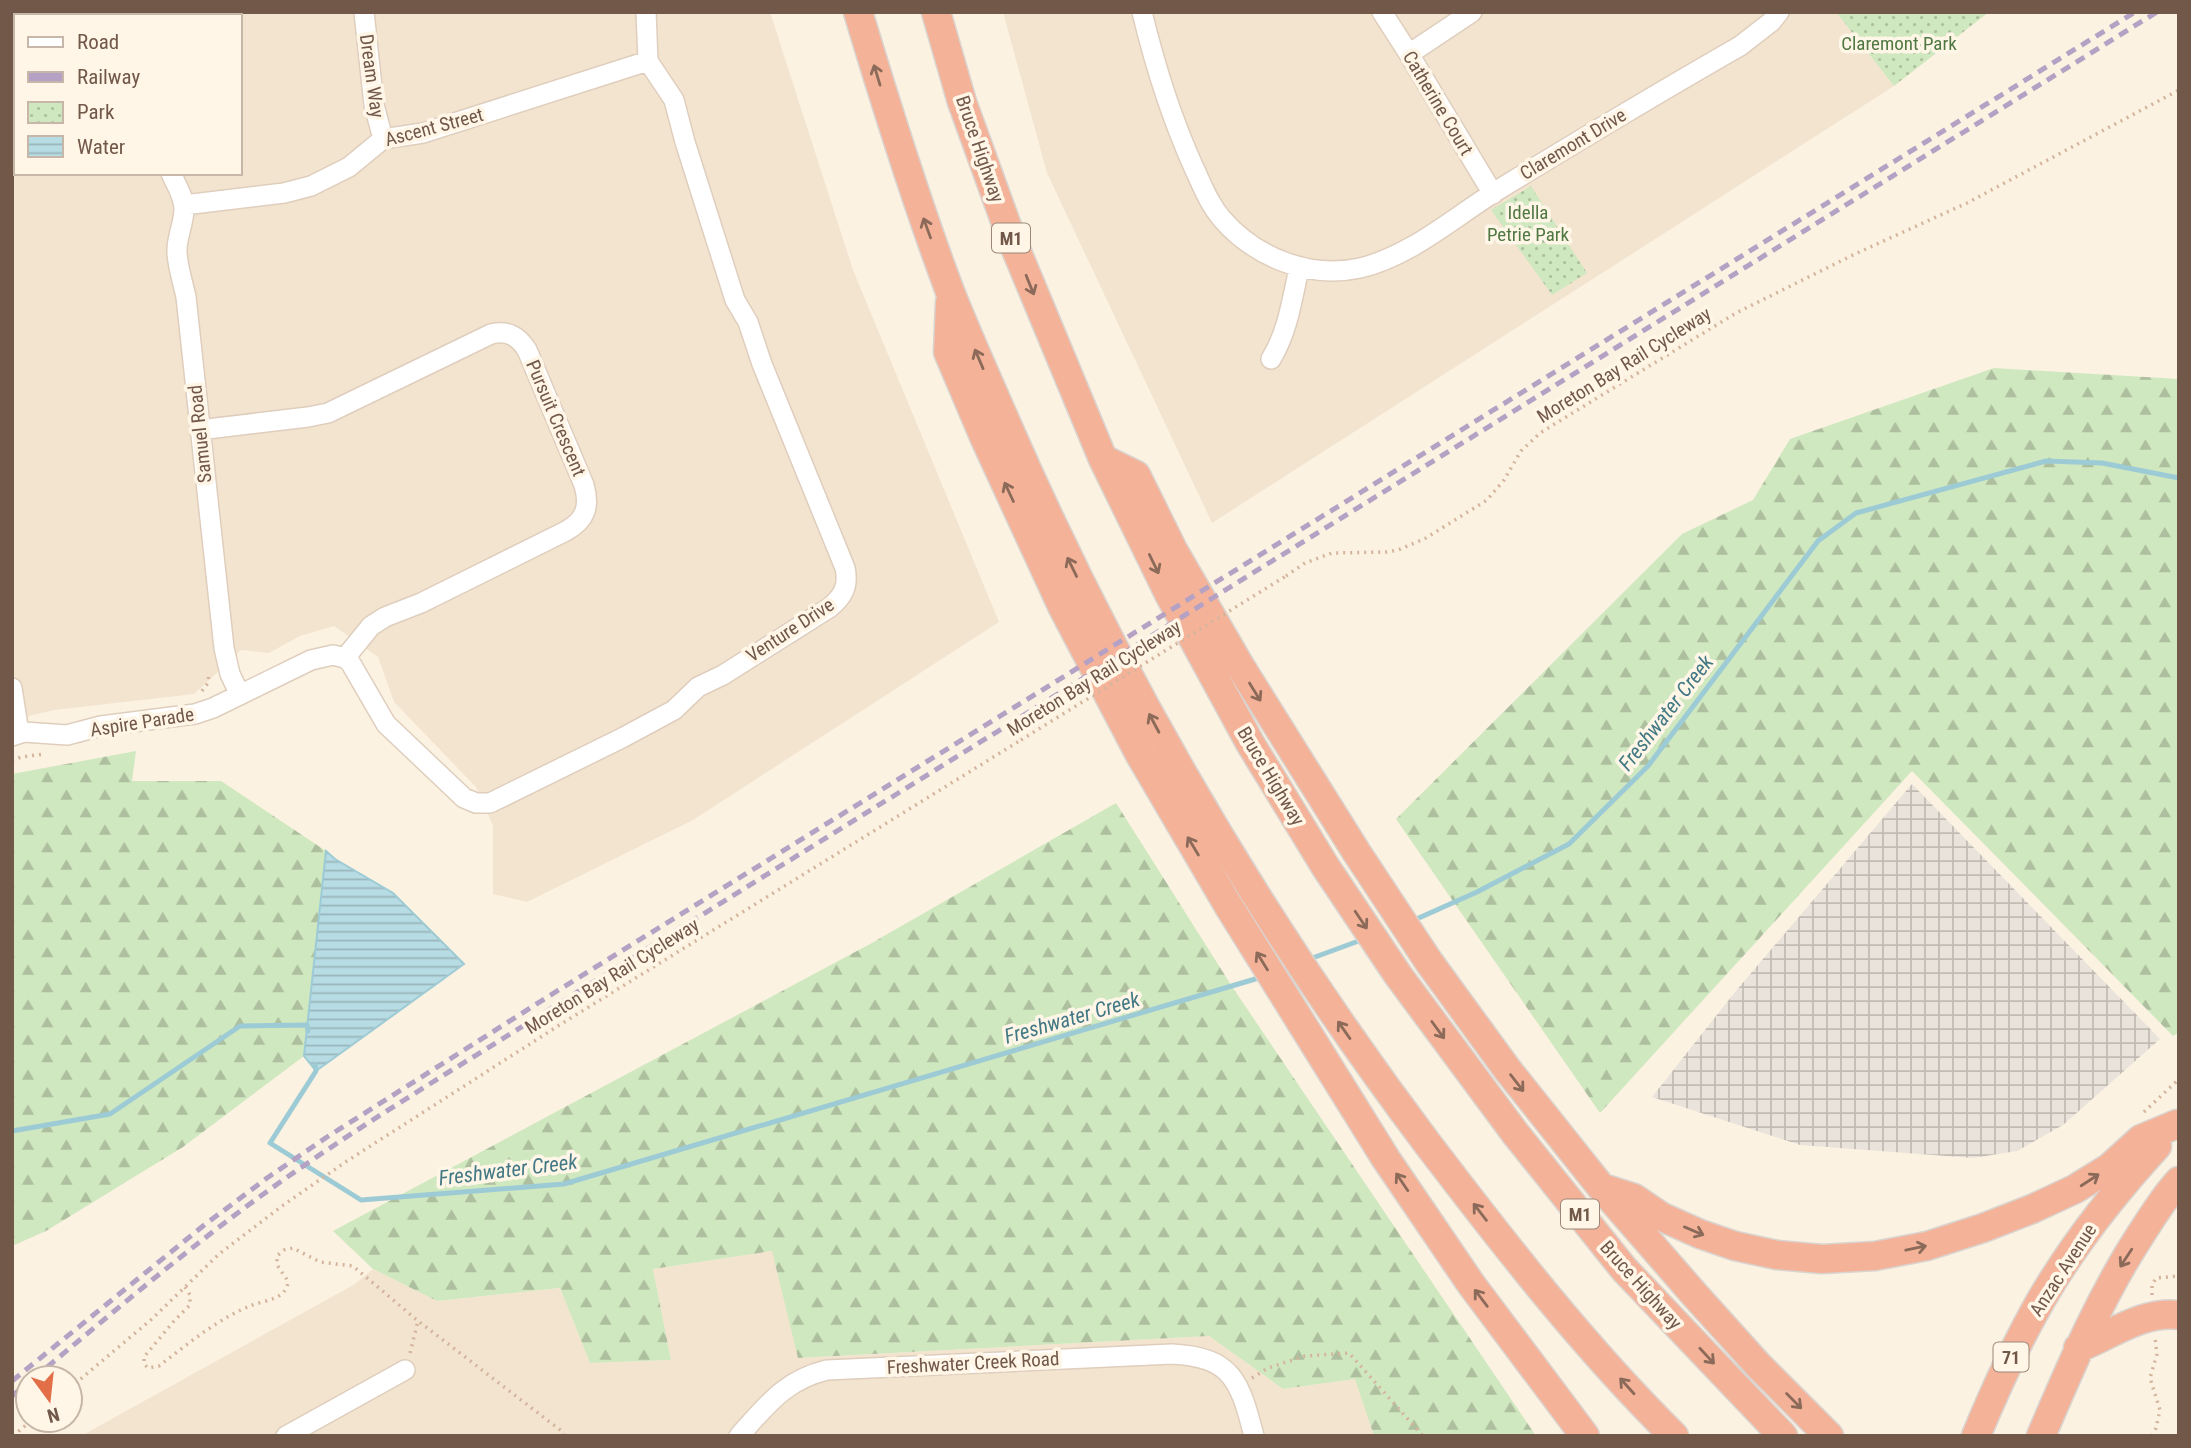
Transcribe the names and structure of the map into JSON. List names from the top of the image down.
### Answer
{
  "streets": {
    "highway": [
      "Bruce Highway",
      "M1",
      "Anzac Avenue",
      "71"
    ],
    "street": [
      "Dream Way",
      "Catherine Court",
      "Ascent Street",
      "Claremont Drive",
      "Pursuit Crescent",
      "Samuel Road",
      "Venture Drive",
      "Aspire Parade",
      "Freshwater Creek Road"
    ],
    "path": ["Moreton Bay Rail Cycleway"]
  },
  "crossings": [
    ["Dream Way", "Ascent Street"],
    ["Catherine Court", "Claremont Drive"],
    ["Ascent Street", "Samuel Road"],
    ["Ascent Street", "Venture Drive"],
    ["Pursuit Crescent", "Samuel Road"],
    ["Pursuit Crescent", "Venture Drive"],
    ["Pursuit Crescent", "Aspire Parade"],
    ["Samuel Road", "Aspire Parade"],
    ["Venture Drive", "Aspire Parade"]
  ],
  "water": ["Freshwater Creek"],
  "parks": ["Claremont Park", "Idella Petrie Park"],
  "legend": [
    "Road",
    "Railway",
    "Park",
    "Water"
  ],
  "north": "bottom"
}
